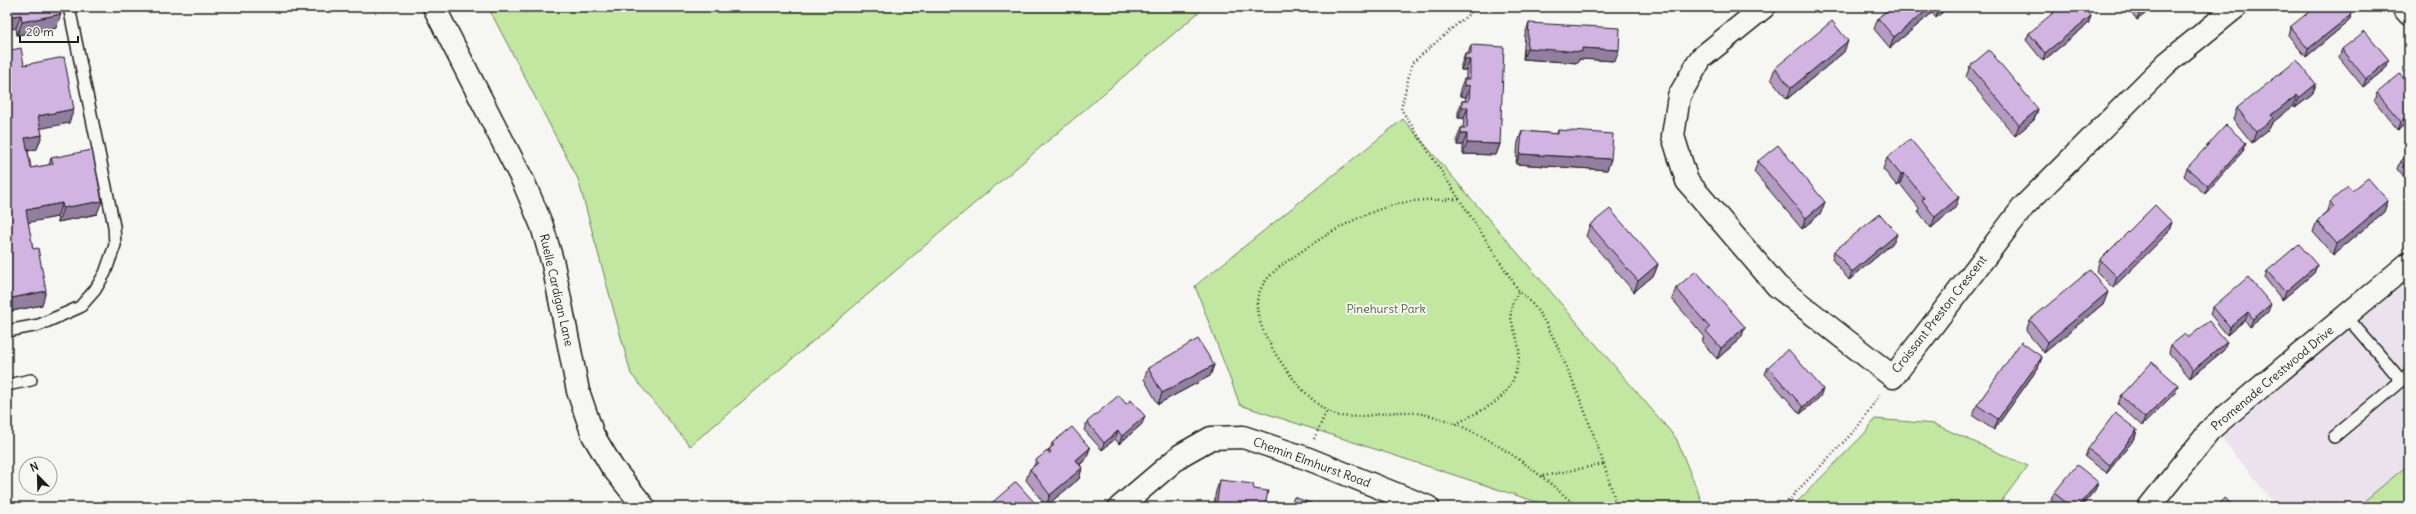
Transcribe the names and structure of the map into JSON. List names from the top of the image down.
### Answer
{
  "streets": {
    "street": [
      "Ruelle Cardigan Lane",
      "Croissant Preston Crescent",
      "Promenade Crestwood Drive",
      "Chemin Elmhurst Road"
    ]
  },
  "parks": ["Pinehurst Park"],
  "scale_bar": "20 m",
  "north": "top left"
}
